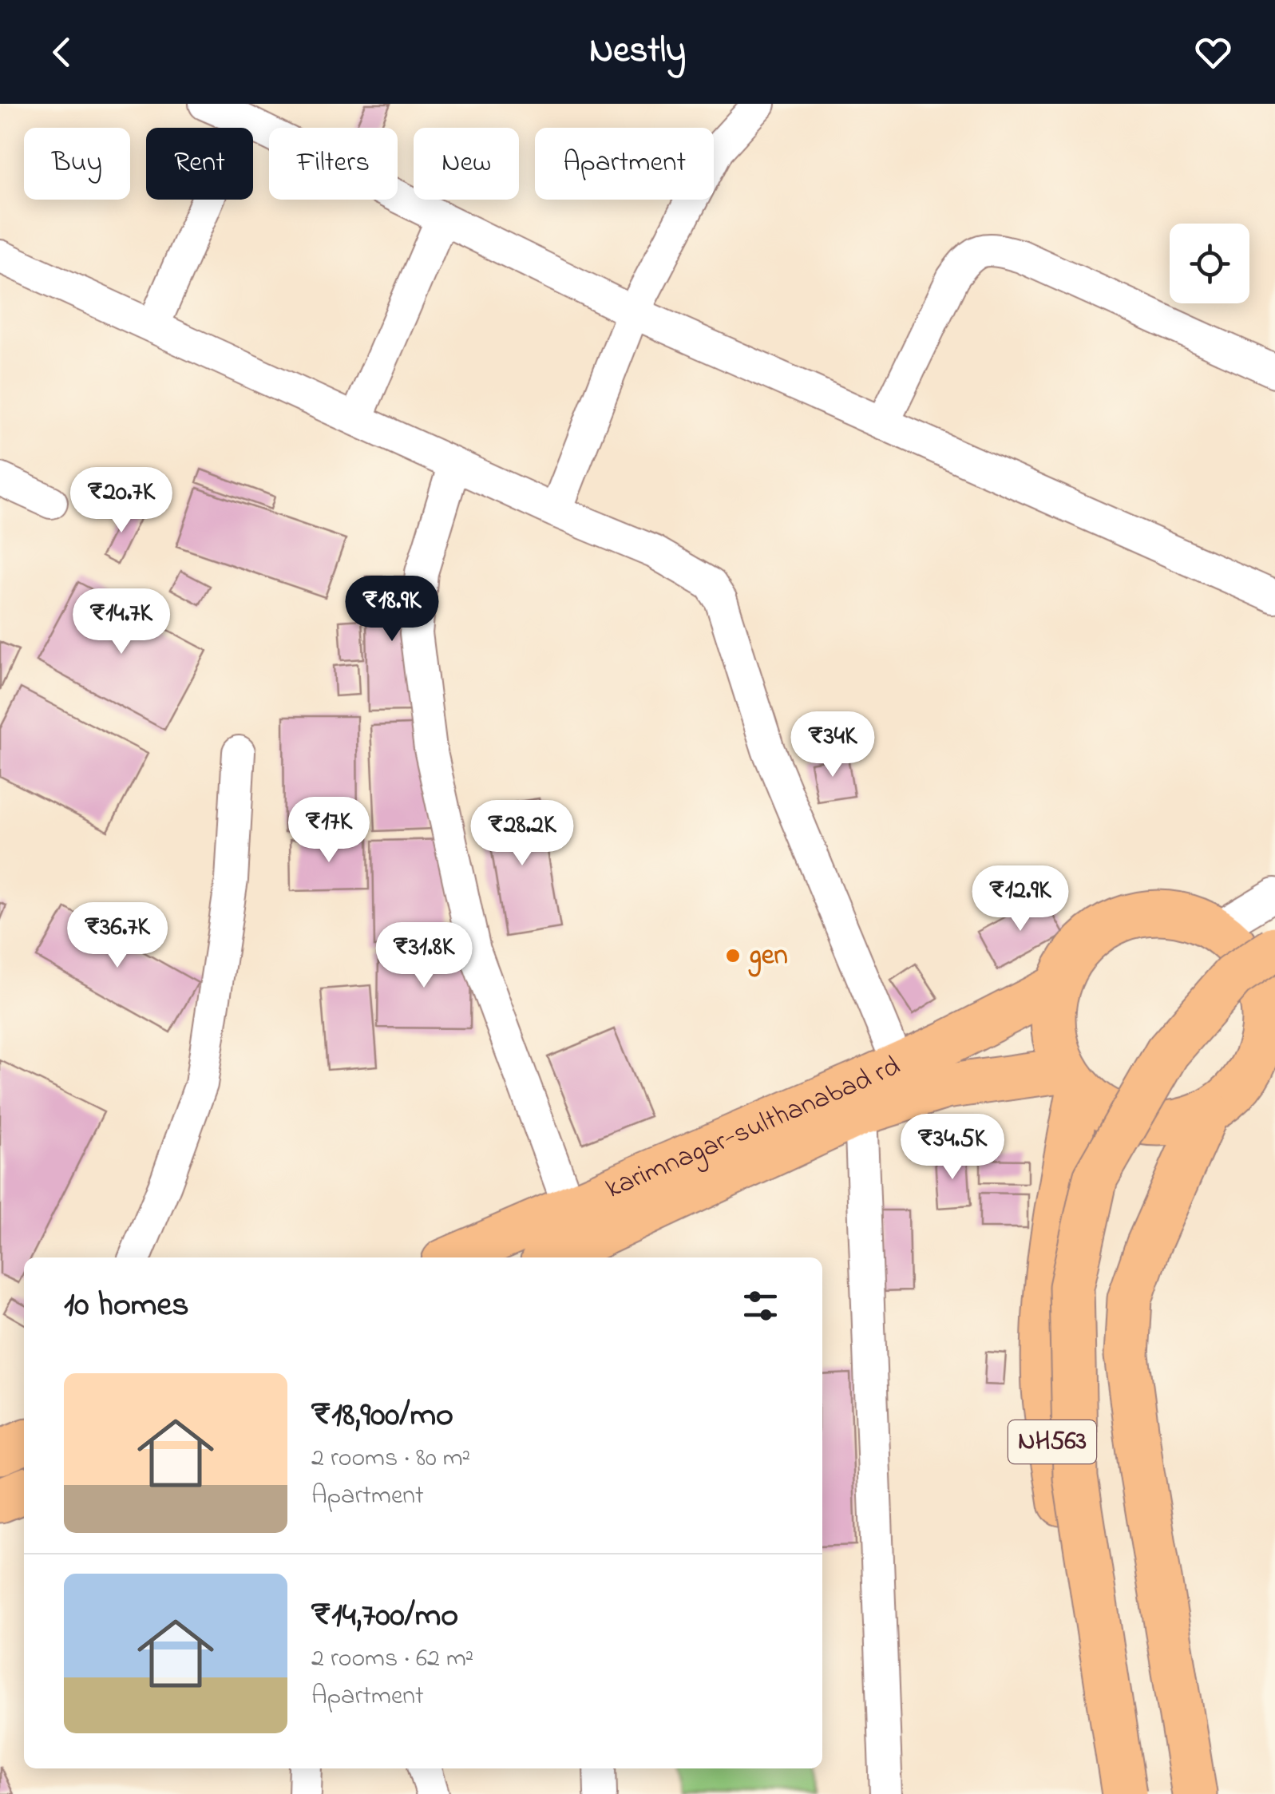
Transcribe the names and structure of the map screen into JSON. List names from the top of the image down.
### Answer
{
  "streets": {
    "highway": ["karimnagar-sulthanabad rd", "NH563"]
  },
  "crossings": [
    ["karimnagar-sulthanabad rd", "NH563"]
  ],
  "places": ["gen"],
  "page": {
    "header": "Nestly",
    "chip": [
      "Buy",
      "Rent",
      "Filters",
      "New",
      "Apartment"
    ],
    "price": [
      "₹20.7K",
      "₹18.9K",
      "₹14.7K",
      "₹34K",
      "₹17K",
      "₹28.2K",
      "₹12.9K",
      "₹36.7K",
      "₹31.8K",
      "₹34.5K"
    ],
    "heading": "10 homes",
    "list": [
      {
        "name": "₹18,900/mo",
        "note": "2 rooms · 80 m² · Apartment"
      },
      {
        "name": "₹14,700/mo",
        "note": "2 rooms · 62 m² · Apartment"
      }
    ]
  }
}
